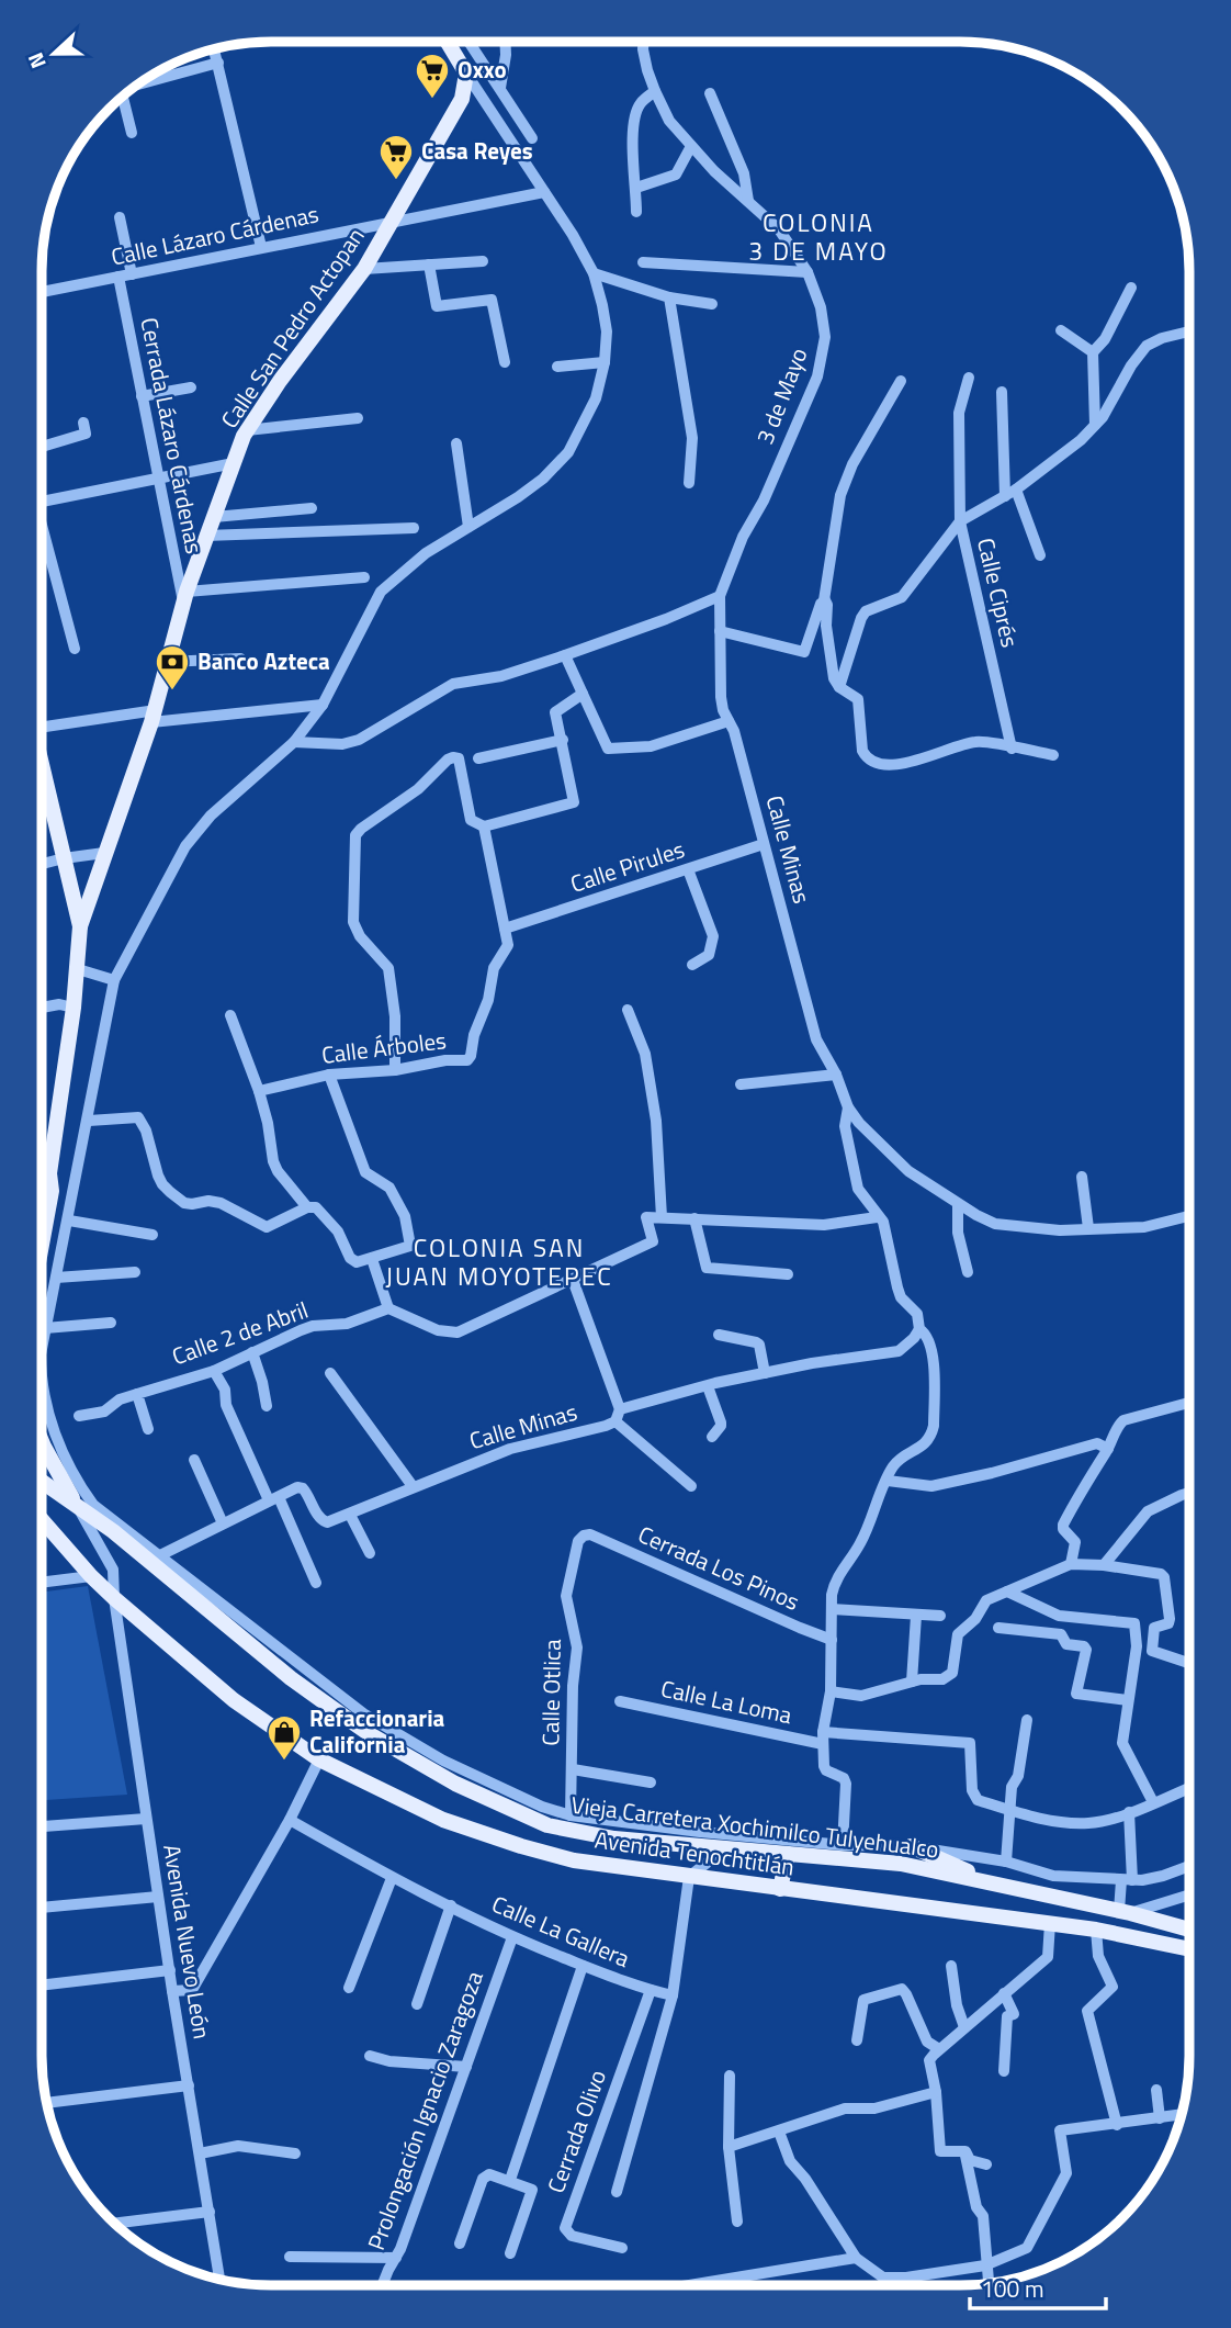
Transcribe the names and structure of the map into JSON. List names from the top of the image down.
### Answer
{
  "streets": {
    "main road": ["Calle San Pedro Actopan", "Vieja Carretera Xochimilco Tulyehualco", "Avenida Tenochtitlán"],
    "street": [
      "Calle Lázaro Cárdenas",
      "3 de Mayo",
      "Cerrada Lázaro Cárdenas",
      "Calle Ciprés",
      "Calle Minas",
      "Calle Pirules",
      "Calle Árboles",
      "Calle 2 de Abril",
      "Cerrada Los Pinos",
      "Calle Otlica",
      "Calle La Loma",
      "Calle La Gallera",
      "Avenida Nuevo León",
      "Prolongación Ignacio Zaragoza",
      "Cerrada Olivo"
    ]
  },
  "crossings": [
    ["Calle Lázaro Cárdenas", "Calle San Pedro Actopan"],
    ["Calle Lázaro Cárdenas", "Cerrada Lázaro Cárdenas"],
    ["Calle Lázaro Cárdenas", "Avenida Nuevo León"],
    ["Calle San Pedro Actopan", "Cerrada Lázaro Cárdenas"],
    ["Calle San Pedro Actopan", "Avenida Nuevo León"],
    ["3 de Mayo", "Calle Minas"],
    ["Calle Minas", "Calle Pirules"],
    ["Calle Minas", "Calle La Loma"],
    ["Calle Pirules", "Calle Árboles"],
    ["Cerrada Los Pinos", "Calle Otlica"],
    ["Cerrada Los Pinos", "Calle La Loma"],
    ["Vieja Carretera Xochimilco Tulyehualco", "Avenida Nuevo León"],
    ["Avenida Tenochtitlán", "Avenida Nuevo León"],
    ["Calle La Gallera", "Prolongación Ignacio Zaragoza"],
    ["Calle La Gallera", "Cerrada Olivo"]
  ],
  "districts": ["COLONIA 3 DE MAYO", "COLONIA SAN JUAN MOYOTEPEC"],
  "places": {
    "supermarket": ["Oxxo", "Casa Reyes"],
    "bank": ["Banco Azteca"],
    "shop": ["Refaccionaria California"]
  },
  "scale_bar": "100 m",
  "north": "left"
}
